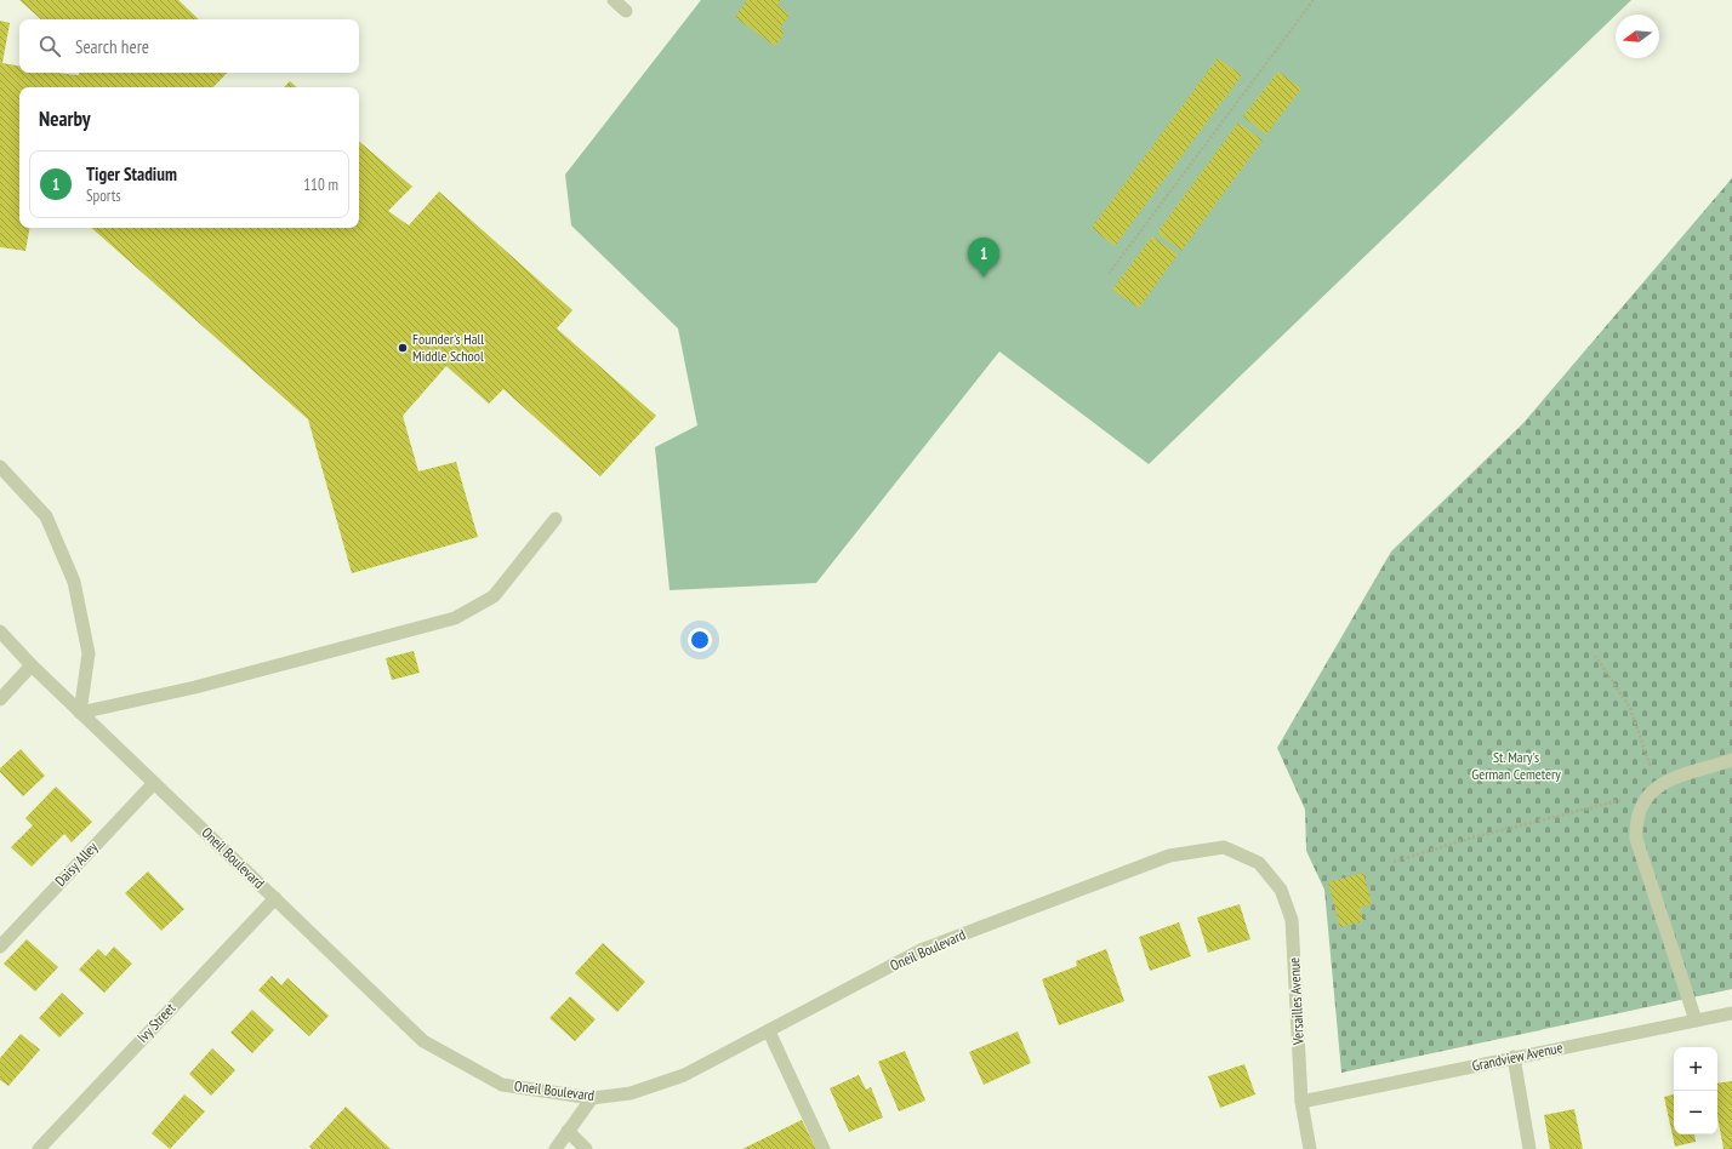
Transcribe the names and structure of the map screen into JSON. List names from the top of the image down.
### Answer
{
  "streets": {
    "street": [
      "Oneil Boulevard",
      "Daisy Alley",
      "Versailles Avenue",
      "Ivy Street",
      "Grandview Avenue"
    ]
  },
  "crossings": [
    ["Oneil Boulevard", "Daisy Alley"],
    ["Oneil Boulevard", "Versailles Avenue"],
    ["Oneil Boulevard", "Ivy Street"],
    ["Versailles Avenue", "Grandview Avenue"]
  ],
  "parks": ["St. Mary's German Cemetery"],
  "places": ["Founder's Hall Middle School"],
  "north": "left",
  "page": {
    "search": "Search here",
    "heading": "Nearby",
    "list": [
      {
        "mark": "1",
        "name": "Tiger Stadium",
        "note": "Sports",
        "value": "110 m"
      }
    ],
    "pins": "1",
    "map_buttons": ["+", "−"]
  }
}
